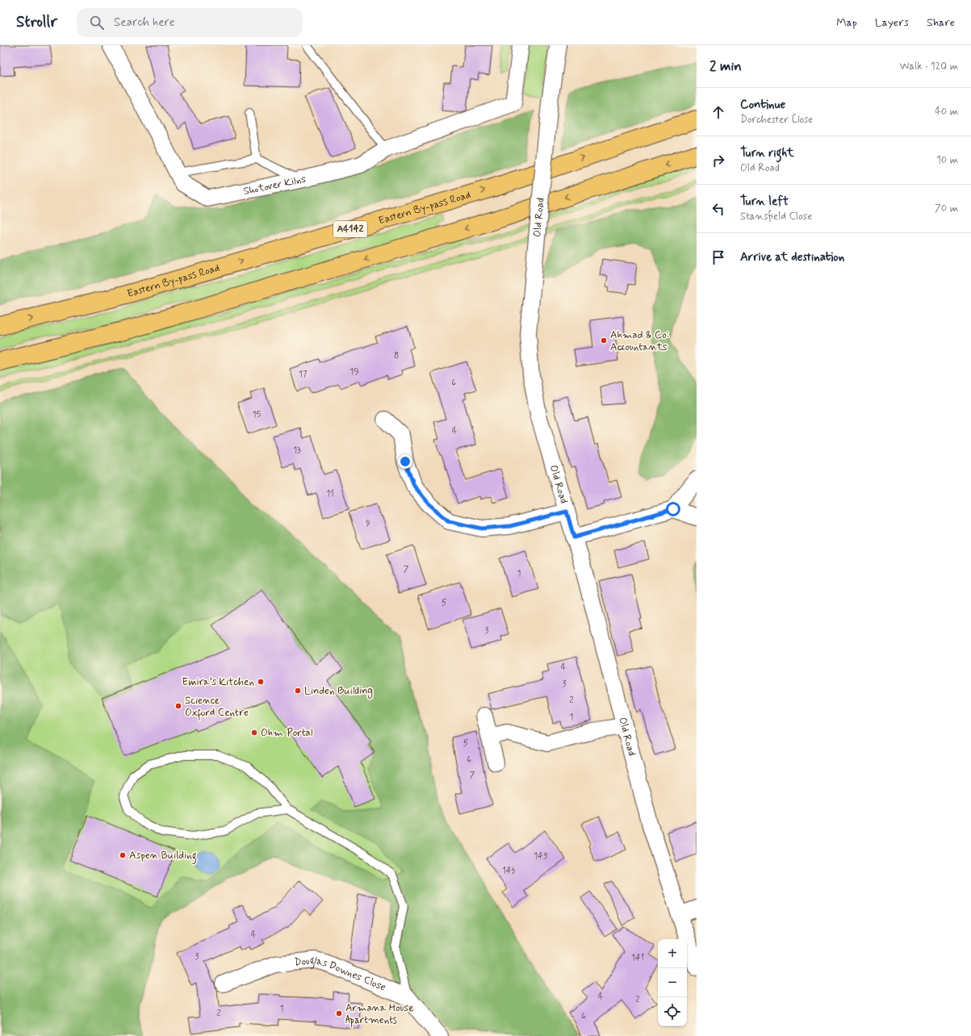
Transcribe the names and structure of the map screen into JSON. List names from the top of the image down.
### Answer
{
  "streets": {
    "highway": ["Eastern By-pass Road", "A4142"],
    "street": ["Shotover Kilns", "Old Road", "Douglas Downes Close"]
  },
  "places": [
    "Ahmad & Co: Accountants",
    "Emira’s Kitchen",
    "Linden Building",
    "Science Oxford Centre",
    "Ohm Portal",
    "Aspen Building",
    "Armana House Apartments"
  ],
  "house_numbers": [
    "8",
    "19",
    "17",
    "6",
    "15",
    "4",
    "13",
    "11",
    "9",
    "7",
    "1",
    "5",
    "3",
    "4",
    "3",
    "2",
    "1",
    "5",
    "6",
    "7",
    "145",
    "143",
    "4",
    "3",
    "141",
    "4",
    "2",
    "1",
    "2",
    "6"
  ],
  "page": {
    "header": "Strollr",
    "search": "Search here",
    "nav": ["Map", "Layers", "Share"],
    "heading": ["2 min", "Walk · 120 m"],
    "list": [
      ["Continue", "Dorchester Close", "40 m"],
      ["Turn right", "Old Road", "10 m"],
      ["Turn left", "Stansfield Close", "70 m"],
      "Arrive at destination"
    ],
    "map_buttons": ["+", "−"]
  }
}
